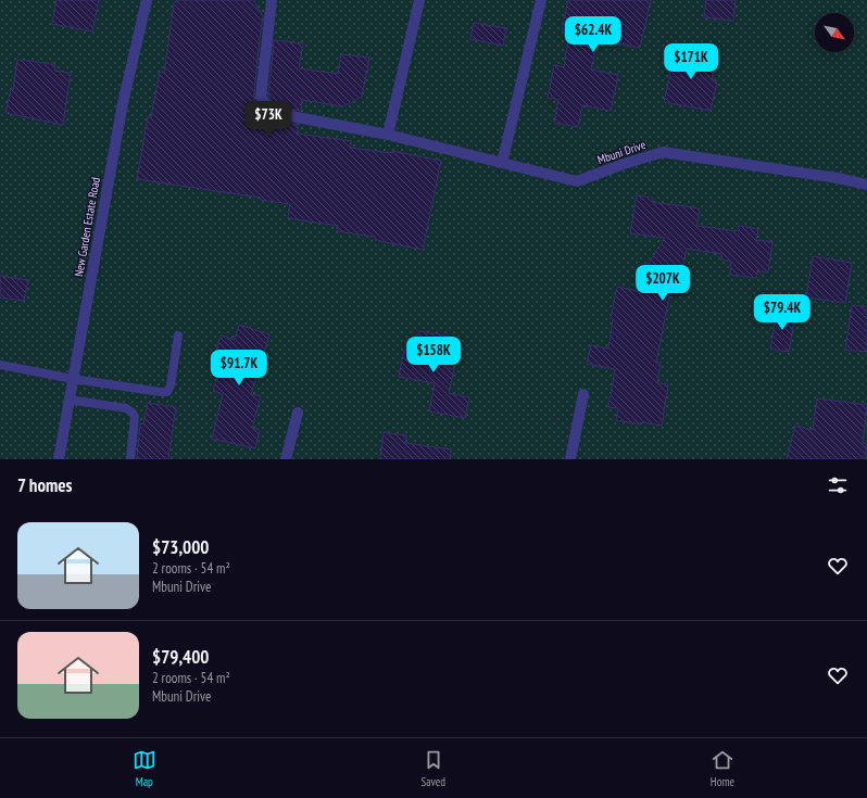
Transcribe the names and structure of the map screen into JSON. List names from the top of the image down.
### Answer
{
  "streets": {
    "street": ["Mbuni Drive", "New Garden Estate Road"]
  },
  "north": "bottom right",
  "page": {
    "price": [
      "$62.4K",
      "$171K",
      "$73K",
      "$207K",
      "$79.4K",
      "$158K",
      "$91.7K"
    ],
    "heading": "7 homes",
    "list": [
      {
        "name": "$73,000",
        "note": "2 rooms · 54 m² · Mbuni Drive"
      },
      {
        "name": "$79,400",
        "note": "2 rooms · 54 m² · Mbuni Drive"
      }
    ],
    "tabs": ["Map", "Saved", "Home"]
  }
}
